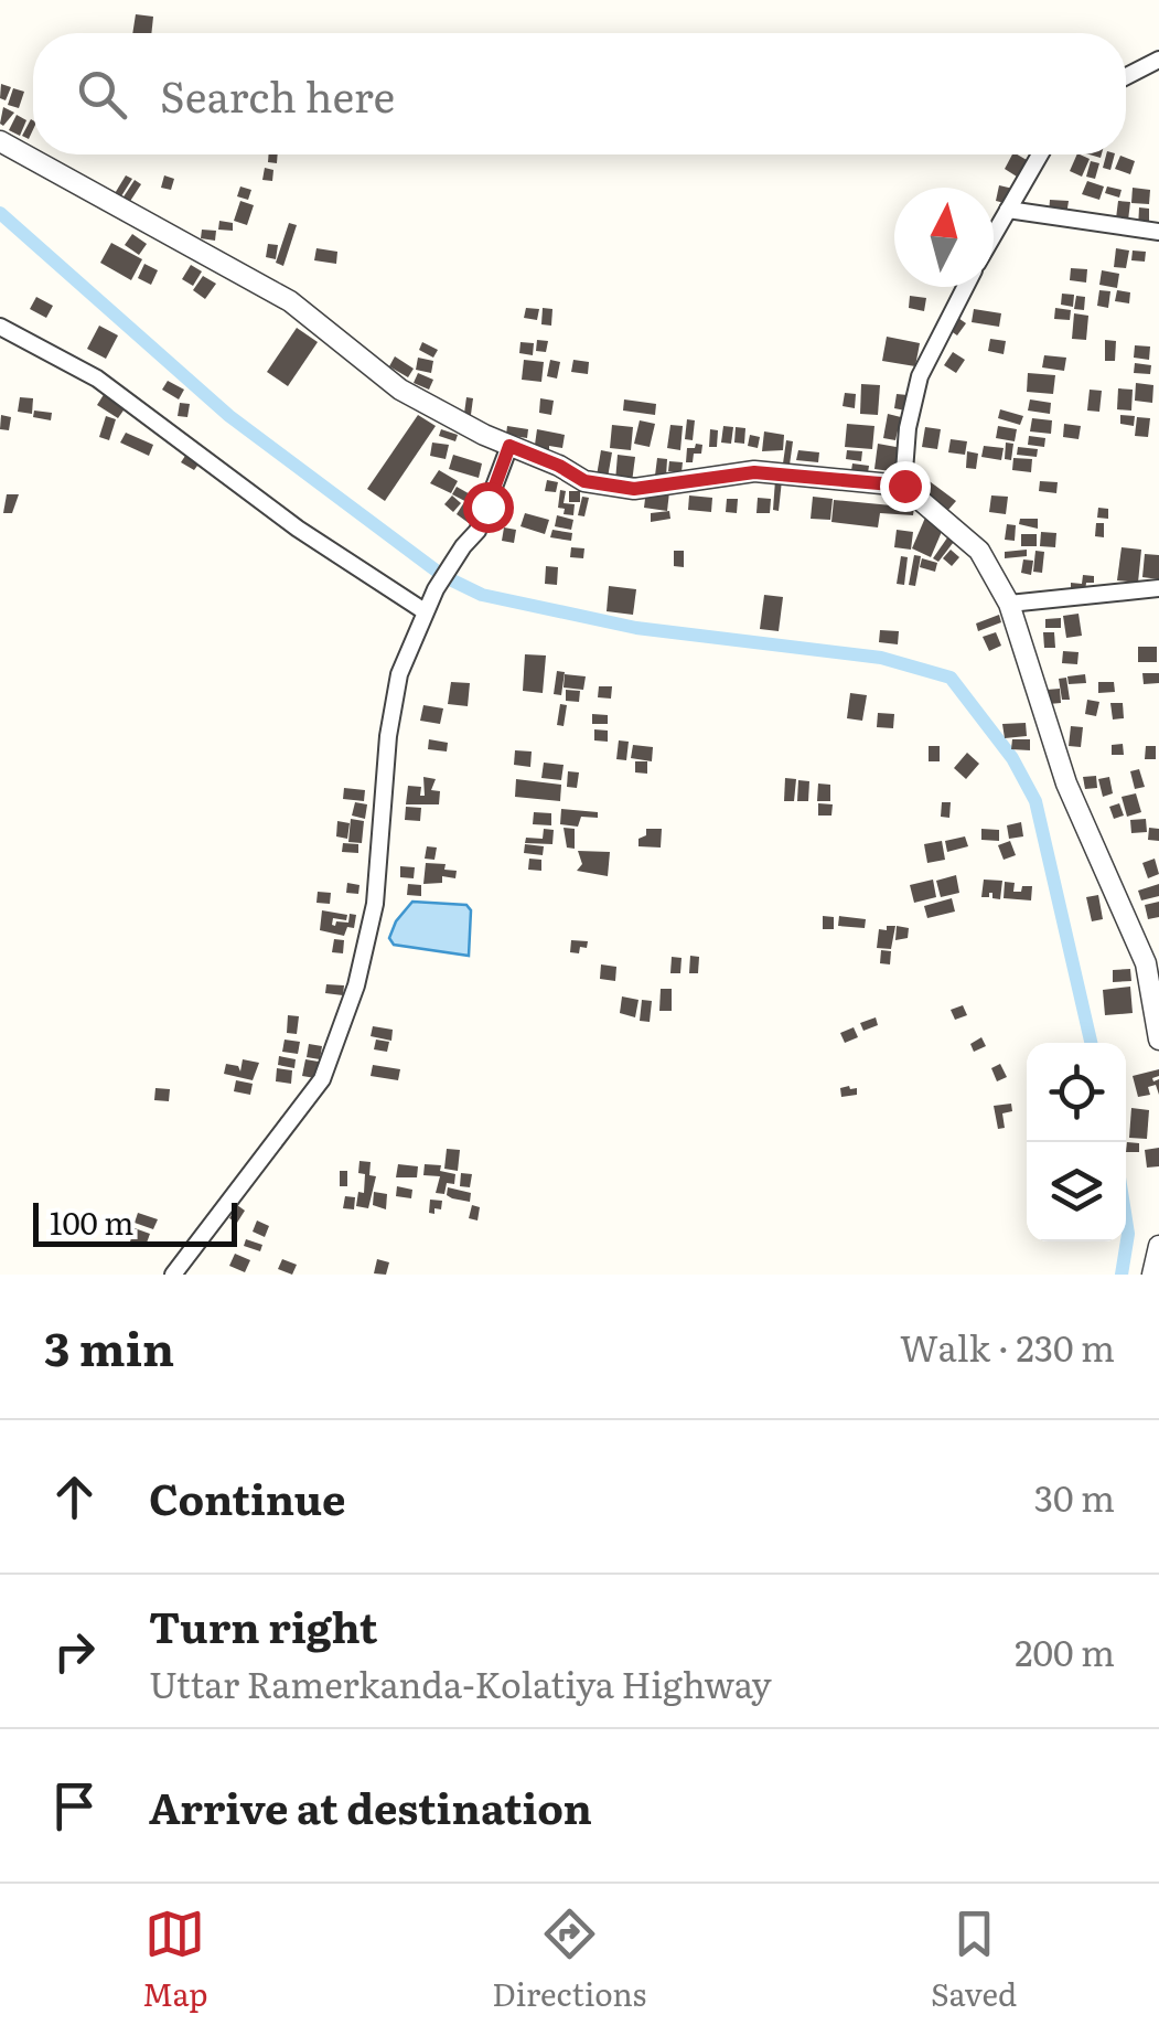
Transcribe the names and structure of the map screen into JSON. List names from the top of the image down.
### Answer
{
  "scale_bar": "100 m",
  "north": "top",
  "page": {
    "search": "Search here",
    "scale": "100 m",
    "heading": ["3 min", "Walk · 230 m"],
    "list": [
      ["Continue", "30 m"],
      ["Turn right", "Uttar Ramerkanda-Kolatiya Highway", "200 m"],
      "Arrive at destination"
    ],
    "nav": ["Map", "Directions", "Saved"]
  }
}
